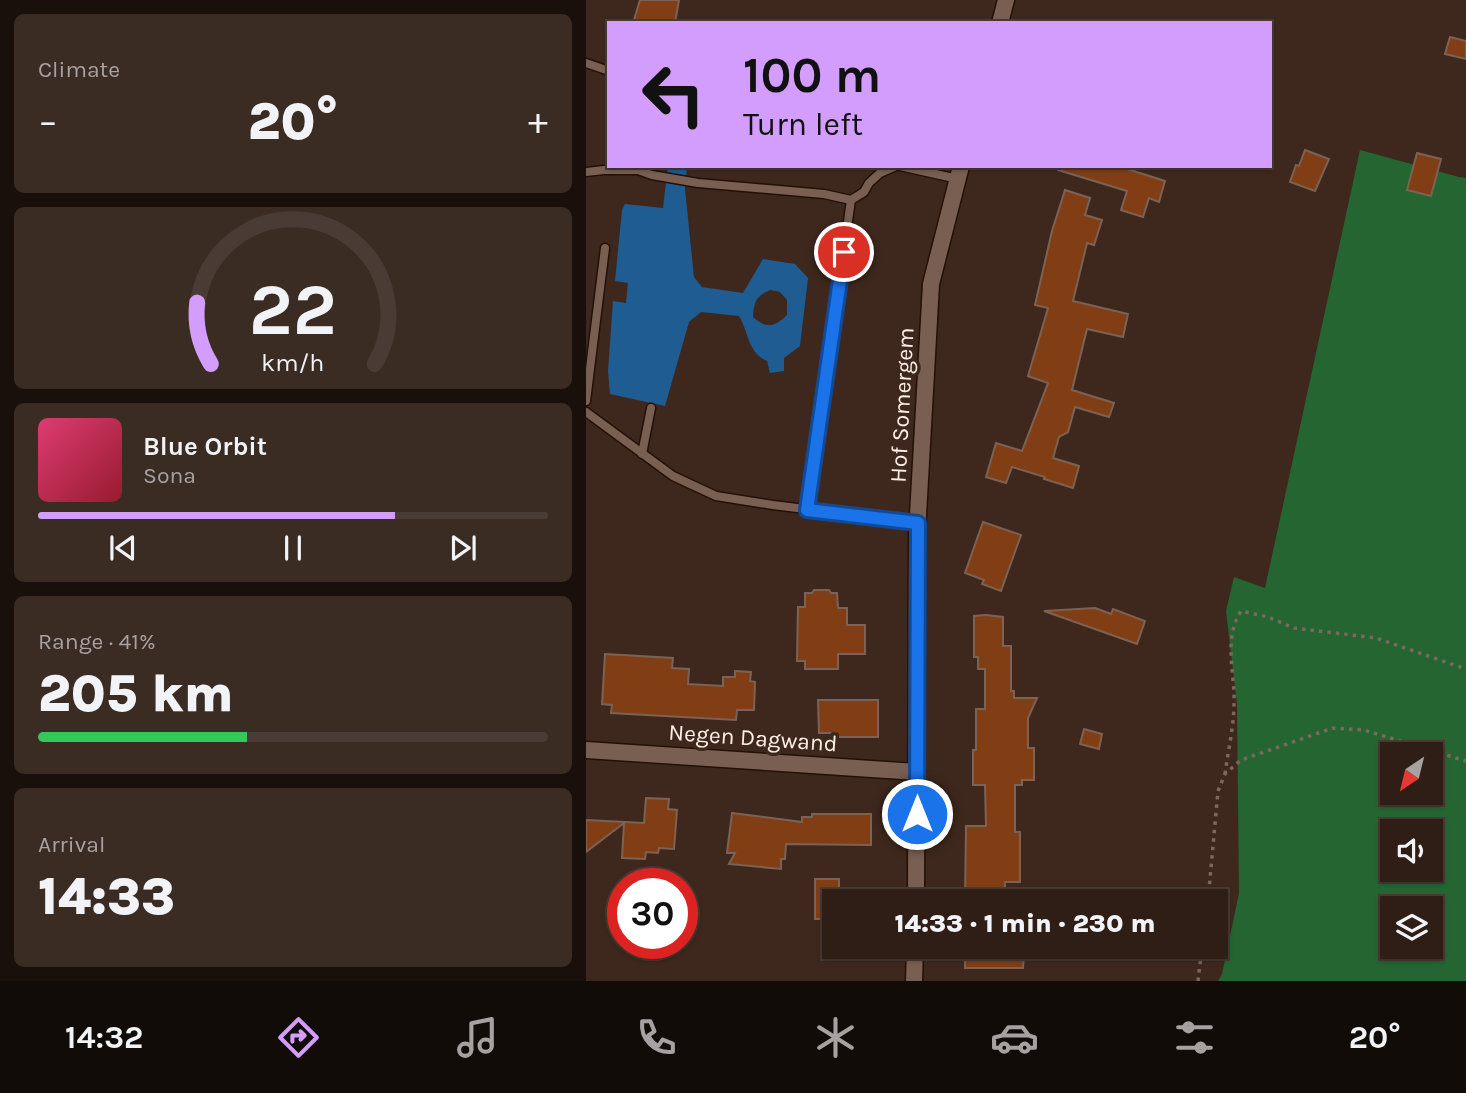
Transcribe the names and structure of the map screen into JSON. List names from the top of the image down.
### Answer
{
  "streets": {
    "street": ["Hof Somergem", "Negen Dagwand"]
  },
  "crossings": [
    ["Hof Somergem", "Negen Dagwand"]
  ],
  "north": "bottom left",
  "page": {
    "tile": [
      "Climate",
      ["Range · 41%", "205 km"],
      ["Arrival", "14:33"]
    ],
    "turn": ["100 m", "Turn left"],
    "heat": ["−", "20°", "+"],
    "song": ["Blue Orbit", "Sona"],
    "limit": "30",
    "trip": "14:33 · 1 min · 230 m",
    "tabs": ["14:32", "20°"],
    "gauge": ["22", "km/h"]
  }
}
